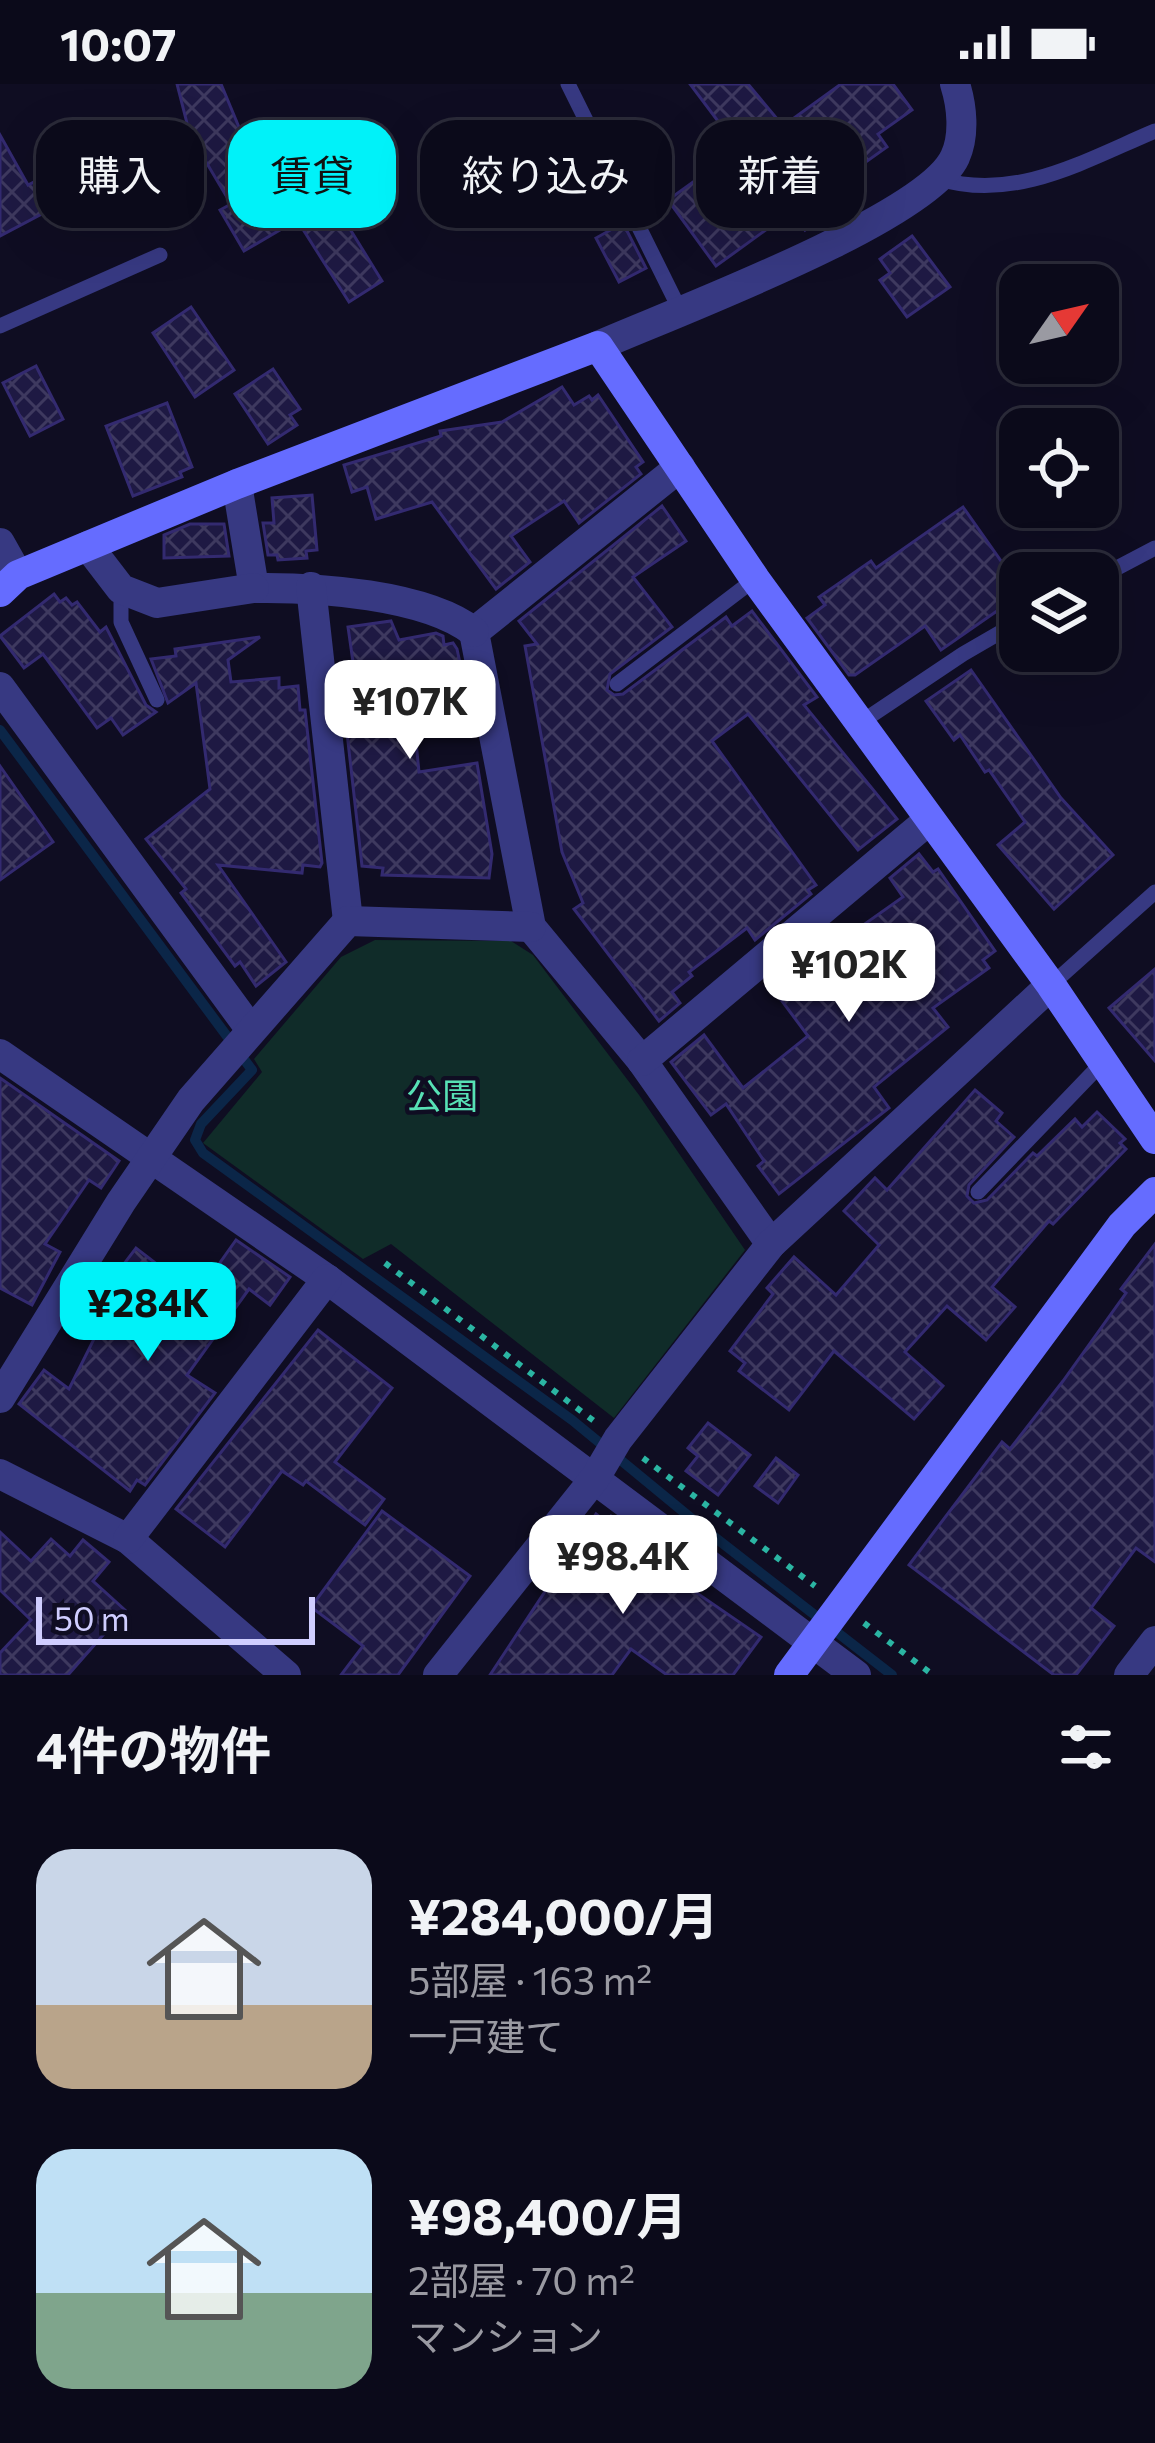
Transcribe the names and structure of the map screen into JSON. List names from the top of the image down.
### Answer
{
  "parks": ["公園"],
  "scale_bar": "50 m",
  "north": "top right",
  "page": {
    "status": "10:07",
    "chip": [
      "購入",
      "賃貸",
      "絞り込み",
      "新着"
    ],
    "price": [
      "¥107K",
      "¥102K",
      "¥284K",
      "¥98.4K"
    ],
    "scale": "50 m",
    "heading": "4件の物件",
    "list": [
      {
        "name": "¥284,000/月",
        "note": "5部屋 · 163 m² · 一戸建て"
      },
      {
        "name": "¥98,400/月",
        "note": "2部屋 · 70 m² · マンション"
      }
    ]
  }
}
